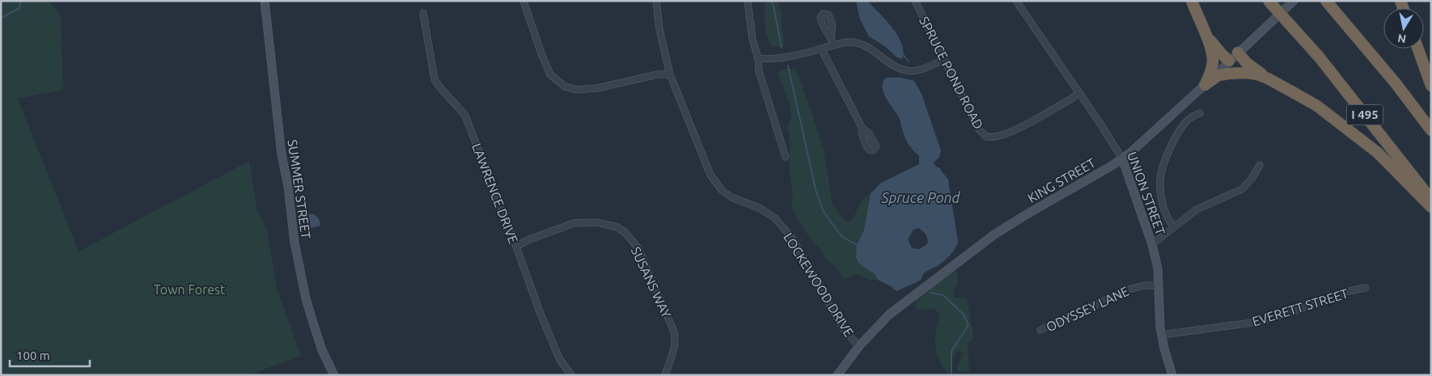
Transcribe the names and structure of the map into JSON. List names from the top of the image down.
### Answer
{
  "streets": {
    "highway": ["I 495"],
    "main road": ["KING STREET", "SUMMER STREET", "UNION STREET"],
    "street": [
      "SPRUCE POND ROAD",
      "LAWRENCE DRIVE",
      "SUSANS WAY",
      "LOCKEWOOD DRIVE",
      "EVERETT STREET",
      "ODYSSEY LANE"
    ]
  },
  "crossings": [
    ["SPRUCE POND ROAD", "UNION STREET"],
    ["KING STREET", "UNION STREET"],
    ["KING STREET", "LOCKEWOOD DRIVE"],
    ["LAWRENCE DRIVE", "SUSANS WAY"],
    ["UNION STREET", "EVERETT STREET"],
    ["UNION STREET", "ODYSSEY LANE"]
  ],
  "water": ["Spruce Pond"],
  "parks": ["Town Forest"],
  "scale_bar": "100 m",
  "north": "bottom"
}
